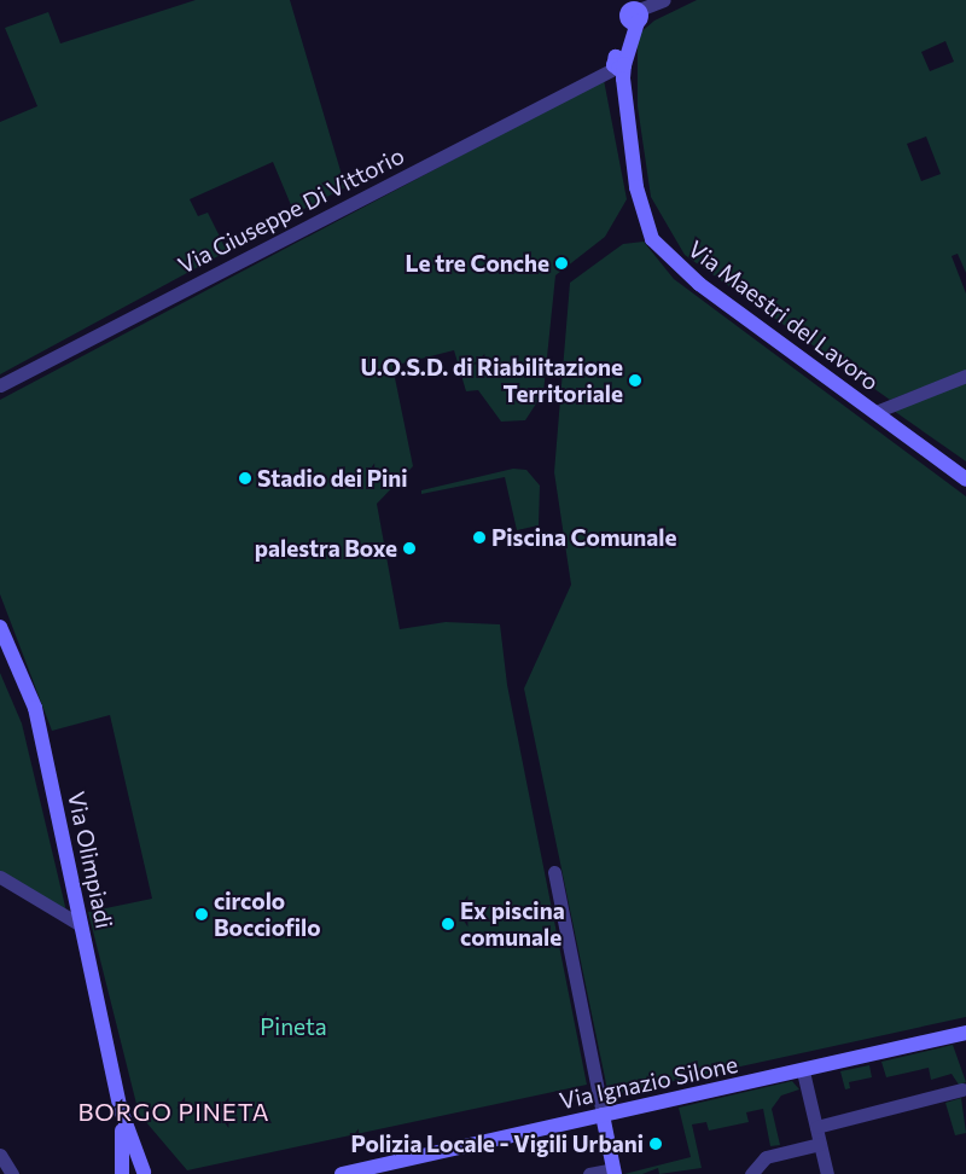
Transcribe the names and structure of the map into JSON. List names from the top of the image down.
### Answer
{
  "streets": {
    "street": [
      "Via Giuseppe Di Vittorio",
      "Via Maestri del Lavoro",
      "Via Olimpiadi",
      "Via Ignazio Silone"
    ]
  },
  "crossings": [
    ["Via Giuseppe Di Vittorio", "Via Maestri del Lavoro"]
  ],
  "districts": ["BORGO PINETA"],
  "parks": ["Pineta"],
  "places": [
    "Le tre Conche",
    "U.O.S.D. di Riabilitazione Territoriale",
    "Stadio dei Pini",
    "Piscina Comunale",
    "palestra Boxe",
    "circolo Bocciofilo",
    "Ex piscina comunale",
    "Polizia Locale - Vigili Urbani"
  ]
}
